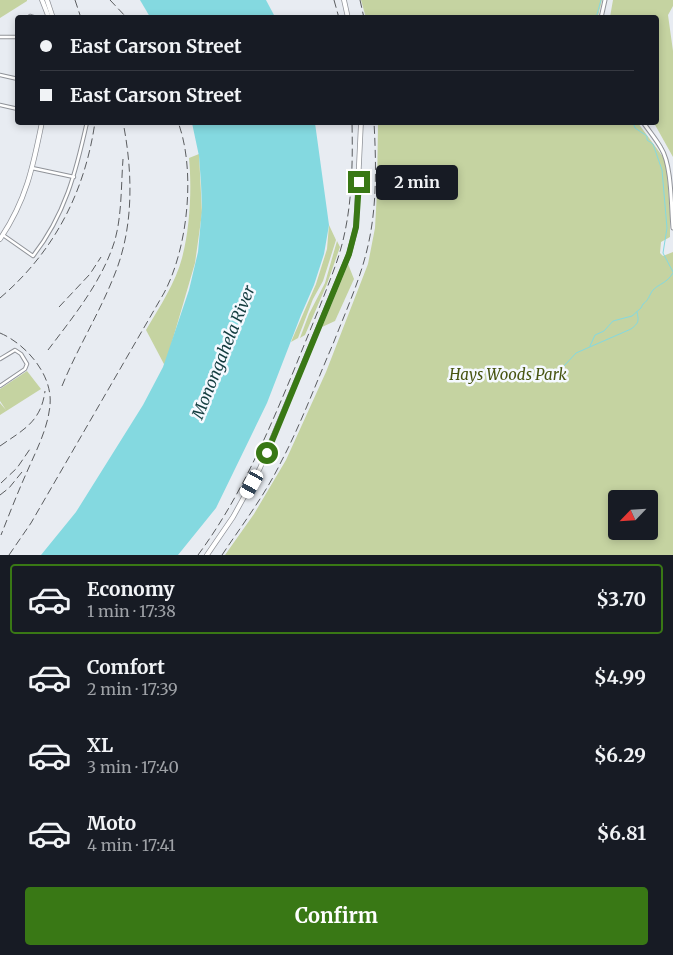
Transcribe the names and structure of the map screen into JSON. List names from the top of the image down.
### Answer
{
  "water": ["Monongahela River"],
  "parks": ["Hays Woods Park"],
  "north": "bottom left",
  "page": {
    "banner": ["East Carson Street", "East Carson Street"],
    "bubble": "2 min",
    "list": [
      {
        "name": "Economy",
        "note": "1 min · 17:38",
        "value": "$3.70"
      },
      {
        "name": "Comfort",
        "note": "2 min · 17:39",
        "value": "$4.99"
      },
      {
        "name": "XL",
        "note": "3 min · 17:40",
        "value": "$6.29"
      },
      {
        "name": "Moto",
        "note": "4 min · 17:41",
        "value": "$6.81"
      }
    ],
    "buttons": "Confirm"
  }
}
